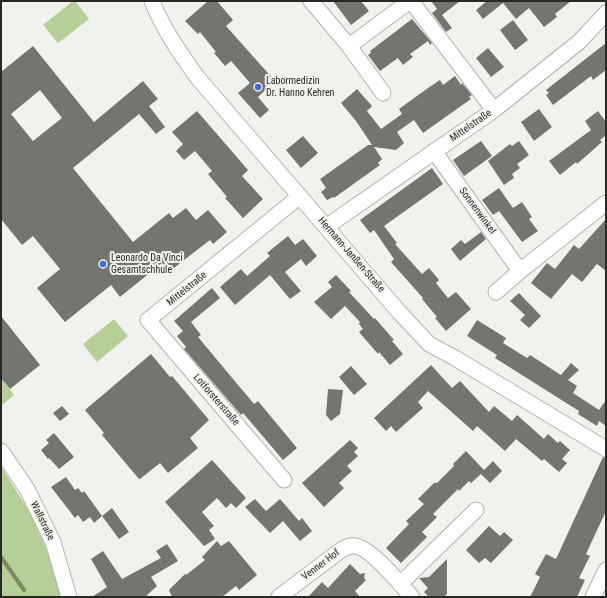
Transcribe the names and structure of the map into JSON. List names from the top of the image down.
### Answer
{
  "streets": {
    "street": [
      "Mittelstraße",
      "Sonnenwinkel",
      "Hermann-Janßen-Straße",
      "Lotforsterstraße",
      "Wallstraße",
      "Venner Hof"
    ]
  },
  "crossings": [
    ["Mittelstraße", "Sonnenwinkel"],
    ["Mittelstraße", "Hermann-Janßen-Straße"],
    ["Mittelstraße", "Lotforsterstraße"]
  ],
  "places": ["Labormedizin Dr. Hanno Kehren", "Leonardo Da Vinci Gesamtschhule"]
}
